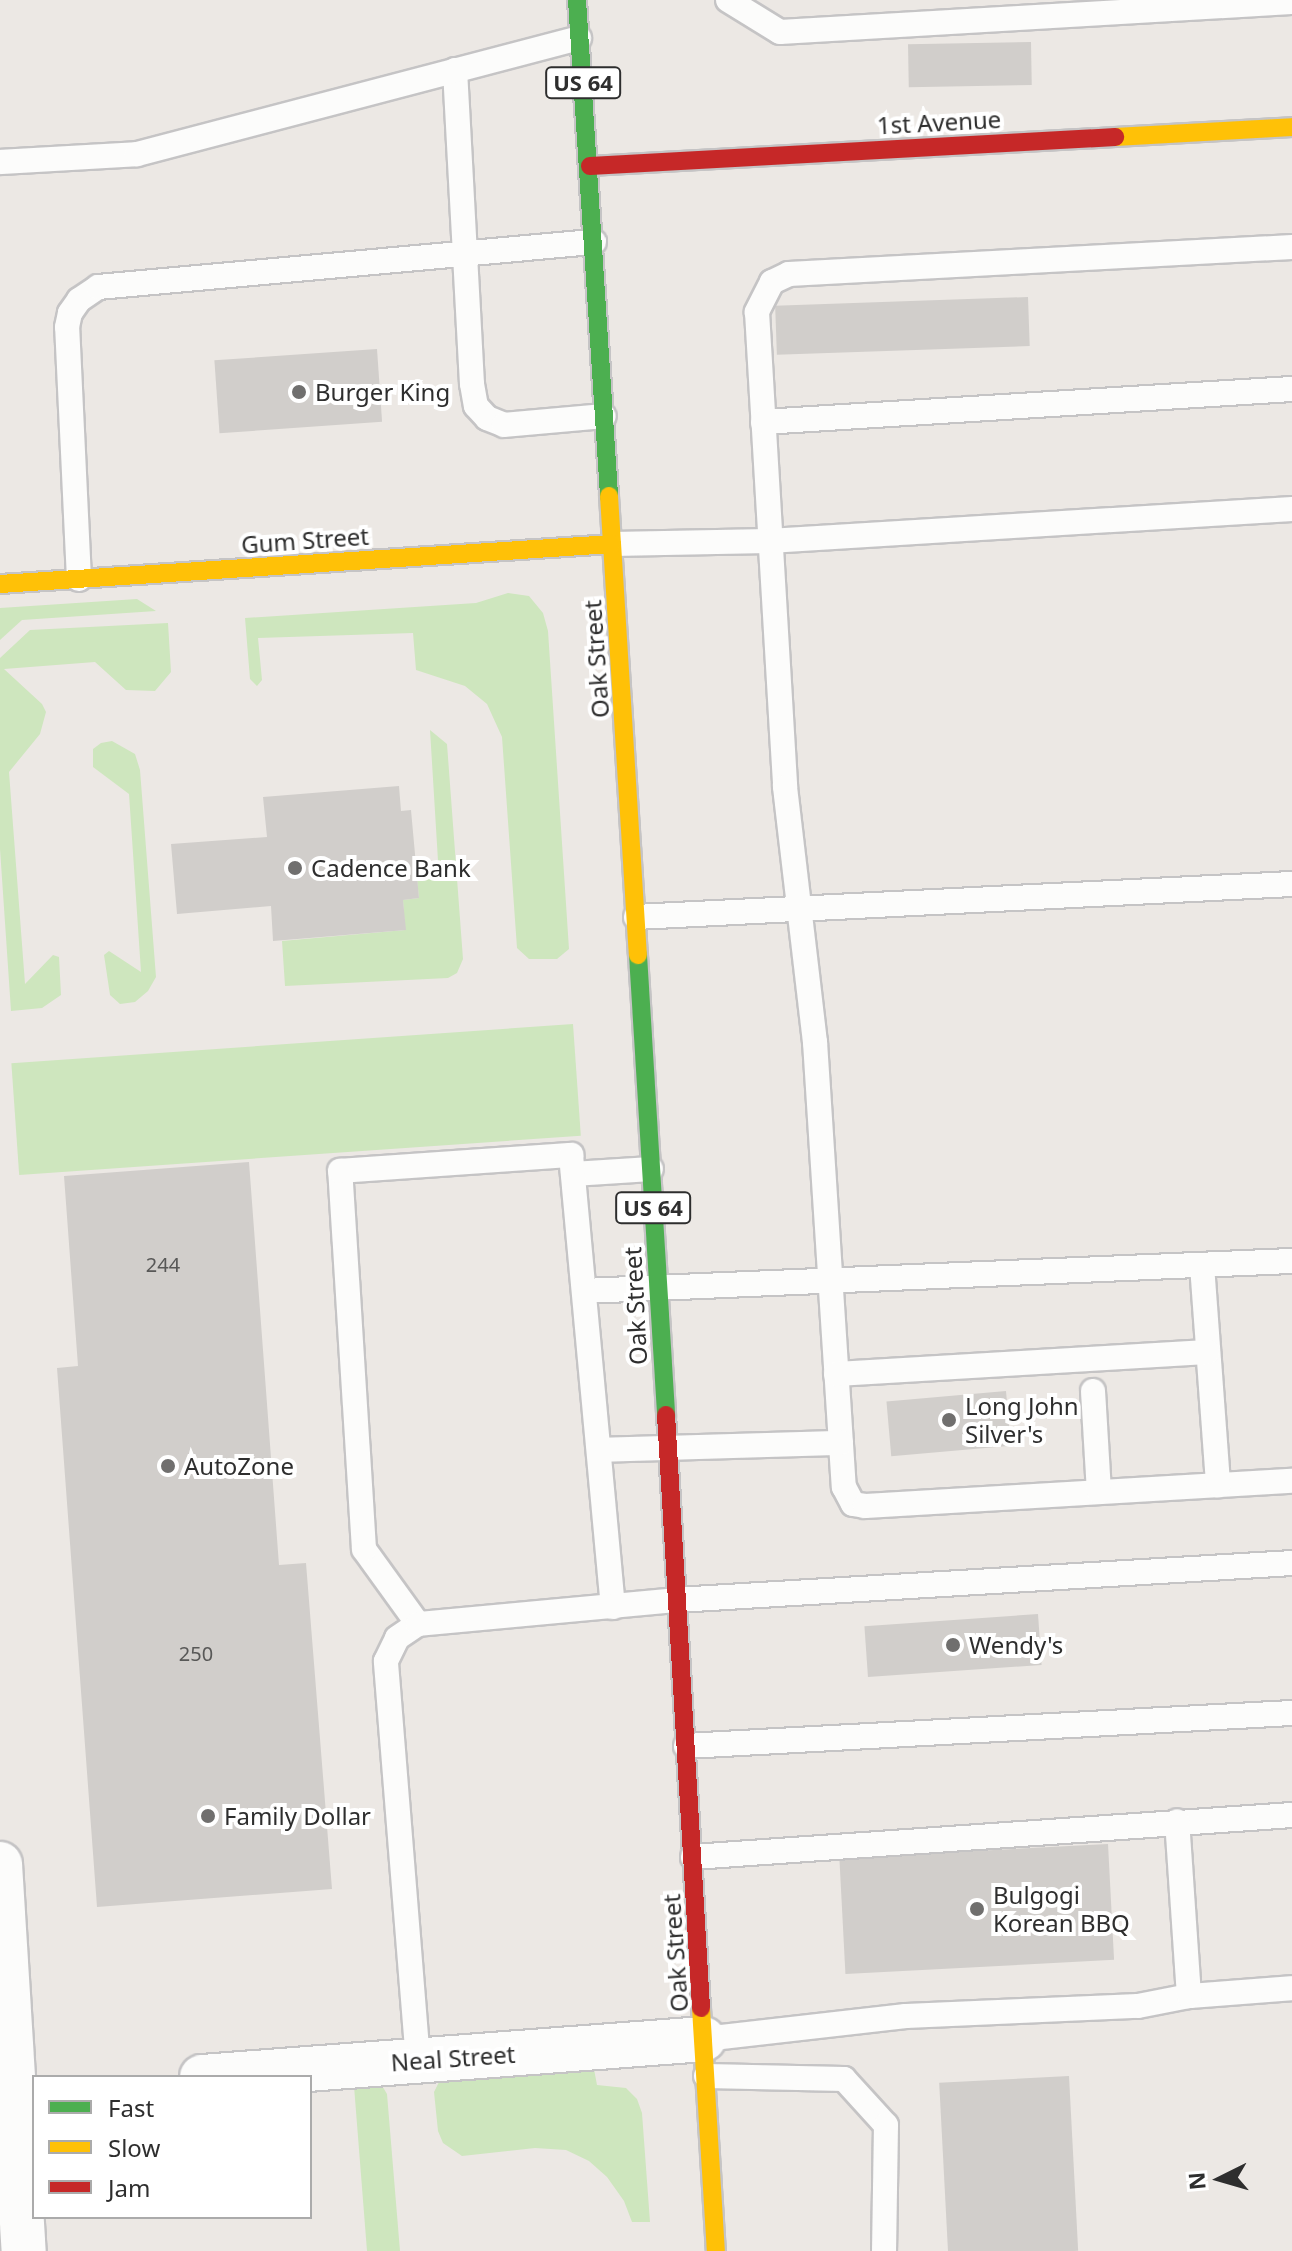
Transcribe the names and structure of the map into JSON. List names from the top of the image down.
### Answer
{
  "streets": {
    "main road": [
      "US 64",
      "1st Avenue",
      "Gum Street",
      "Oak Street"
    ],
    "street": ["Neal Street"]
  },
  "crossings": [
    ["US 64", "1st Avenue"],
    ["US 64", "Oak Street"],
    ["1st Avenue", "Oak Street"],
    ["Gum Street", "Oak Street"],
    ["Oak Street", "Neal Street"]
  ],
  "places": [
    "Burger King",
    "Cadence Bank",
    "Long John Silver's",
    "AutoZone",
    "Wendy's",
    "Family Dollar",
    "Bulgogi Korean BBQ"
  ],
  "house_numbers": ["244", "250"],
  "legend": ["Fast", "Slow", "Jam"],
  "north": "left"
}
